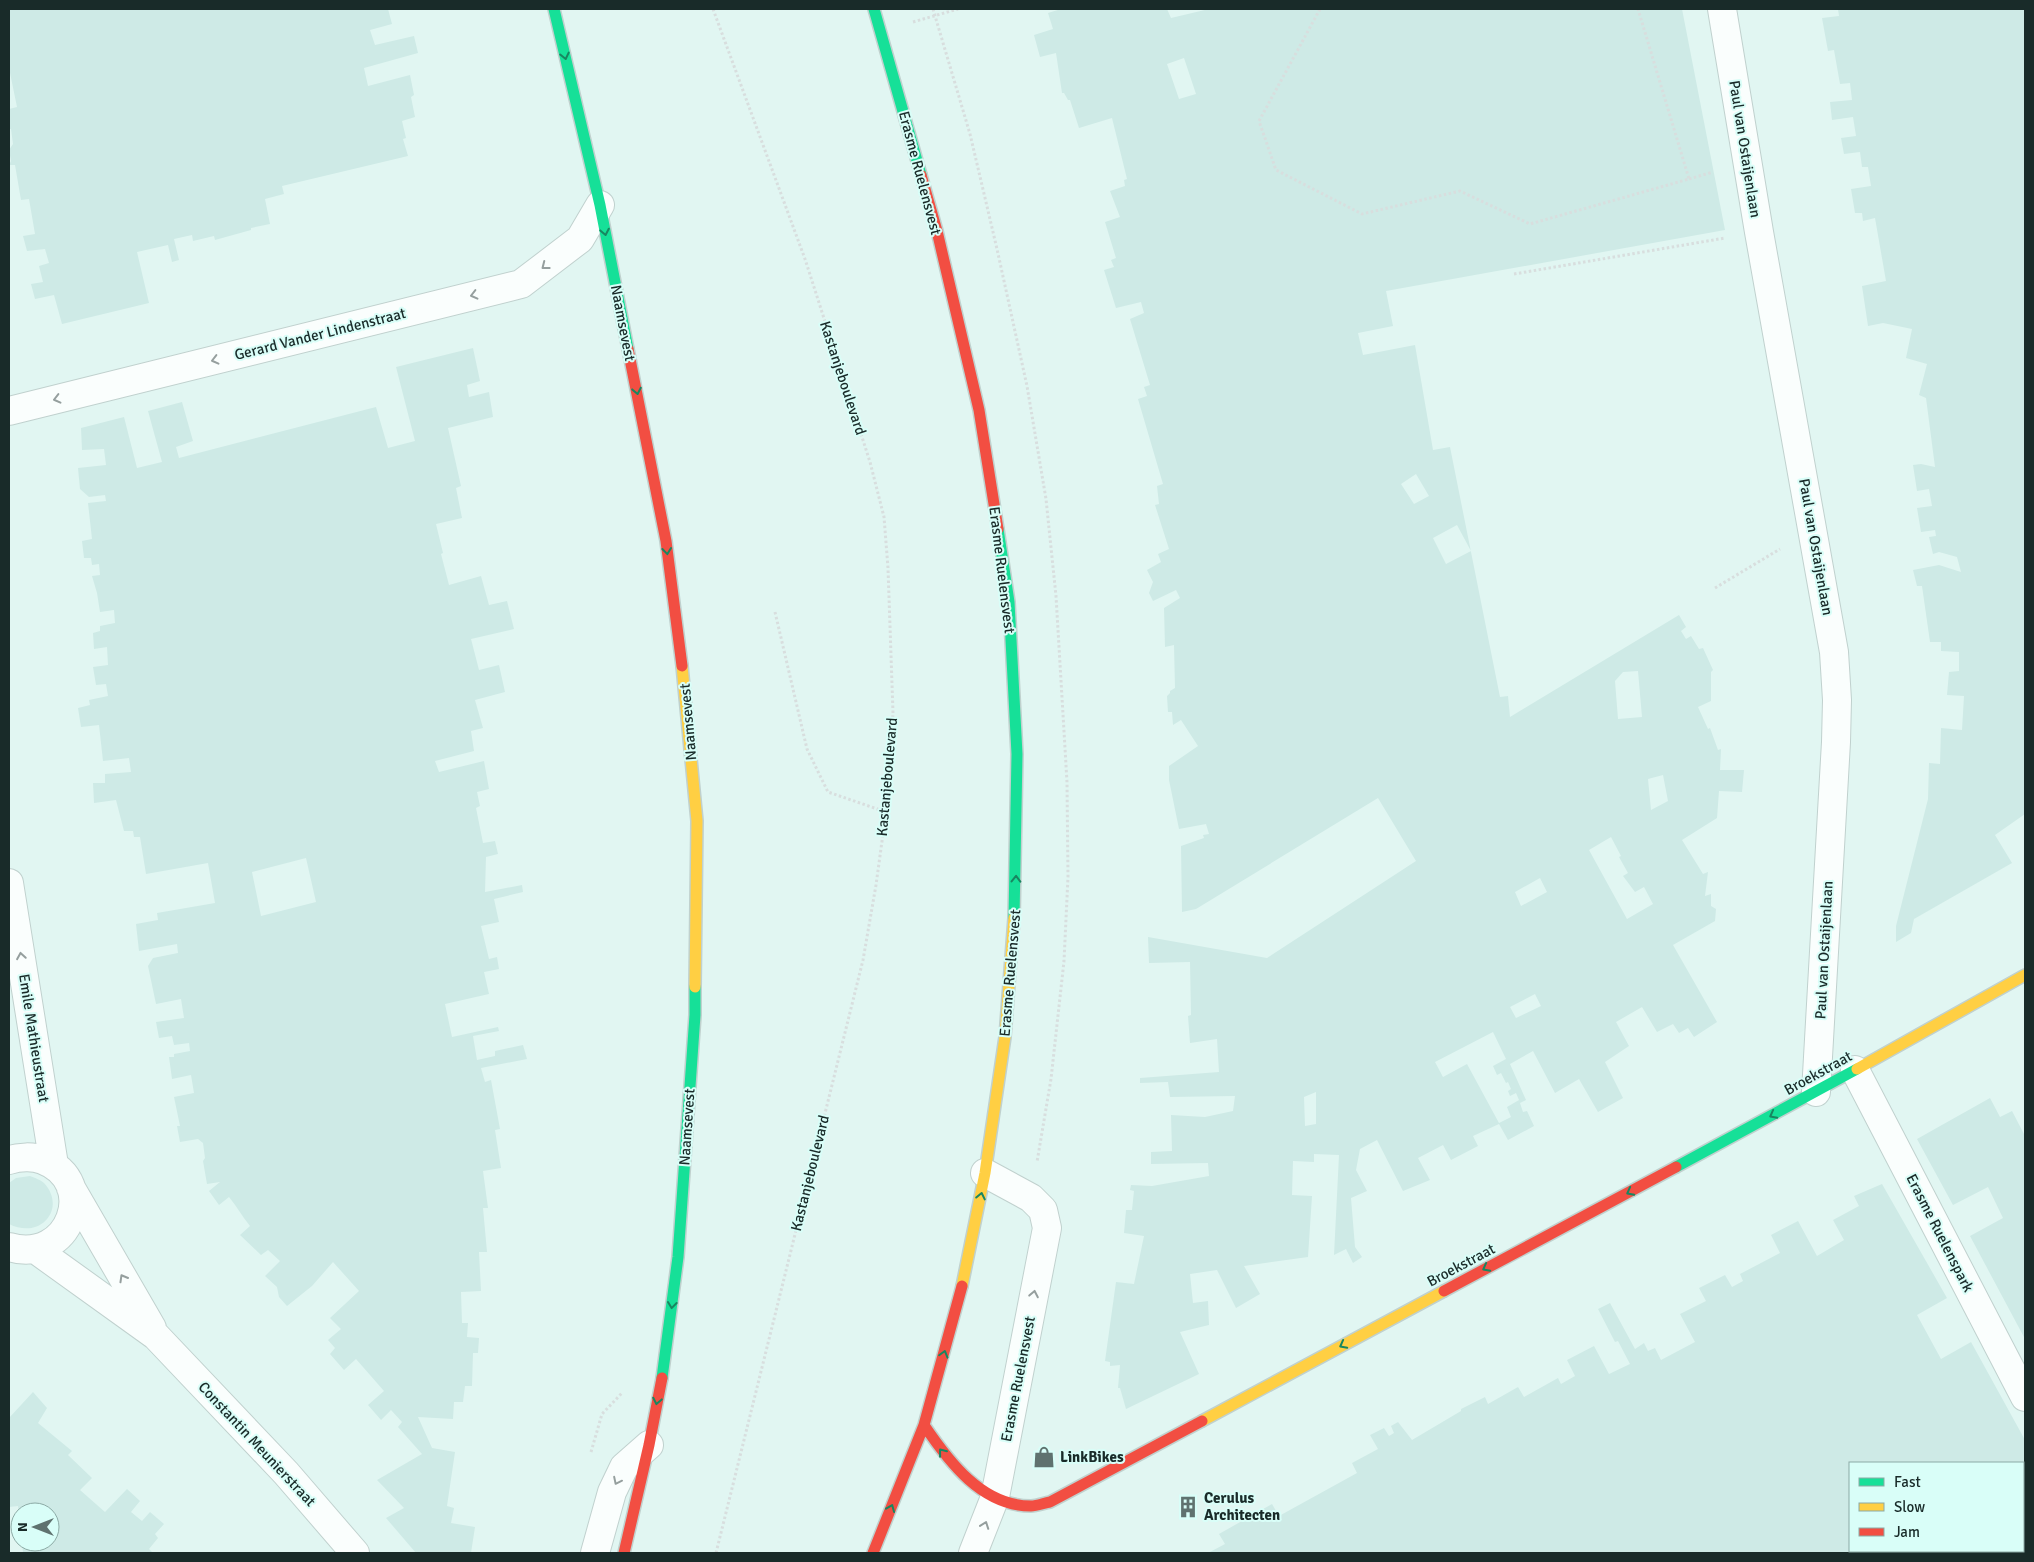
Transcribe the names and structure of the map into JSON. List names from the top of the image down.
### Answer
{
  "streets": {
    "main road": ["Erasme Ruelensvest", "Naamsevest", "Broekstraat"],
    "street": [
      "Paul van Ostaijenlaan",
      "Gerard Vander Lindenstraat",
      "Emile Mathieustraat",
      "Erasme Ruelenspark",
      "Constantin Meunierstraat"
    ],
    "path": ["Kastanjeboulevard"]
  },
  "crossings": [
    ["Paul van Ostaijenlaan", "Broekstraat"],
    ["Erasme Ruelensvest", "Broekstraat"],
    ["Naamsevest", "Gerard Vander Lindenstraat"],
    ["Emile Mathieustraat", "Constantin Meunierstraat"],
    ["Broekstraat", "Erasme Ruelenspark"]
  ],
  "one_way": [
    "Erasme Ruelensvest",
    "Naamsevest",
    "Gerard Vander Lindenstraat",
    "Emile Mathieustraat",
    "Broekstraat"
  ],
  "places": {
    "shop": ["LinkBikes"],
    "building": ["Cerulus Architecten"]
  },
  "legend": ["Fast", "Slow", "Jam"],
  "north": "left"
}
